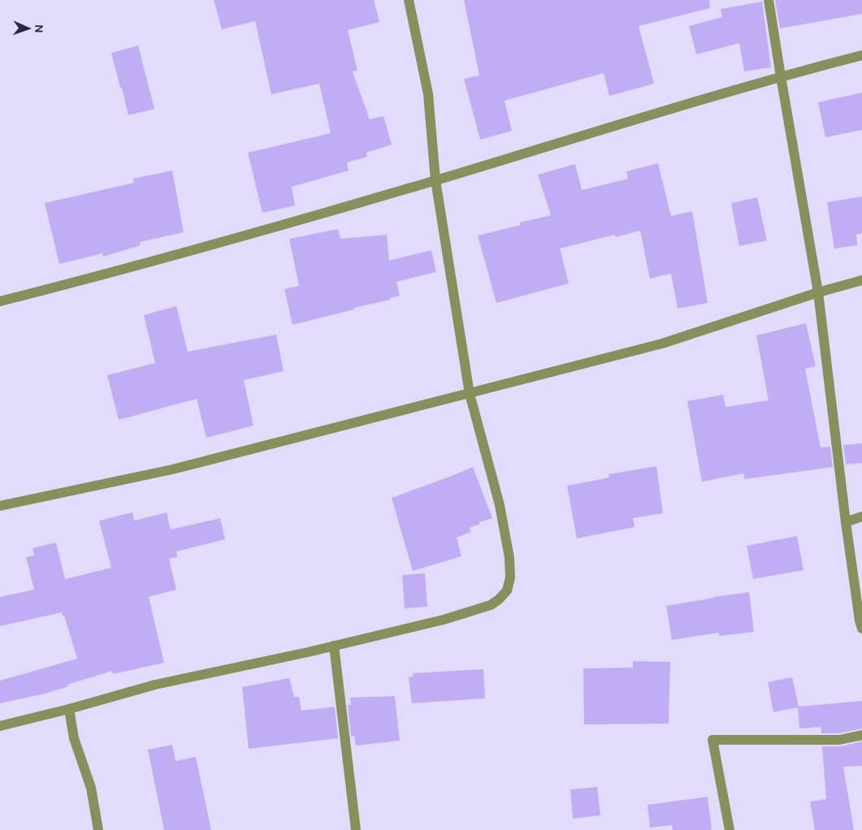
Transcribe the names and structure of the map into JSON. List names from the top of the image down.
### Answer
{
  "north": "right"
}
